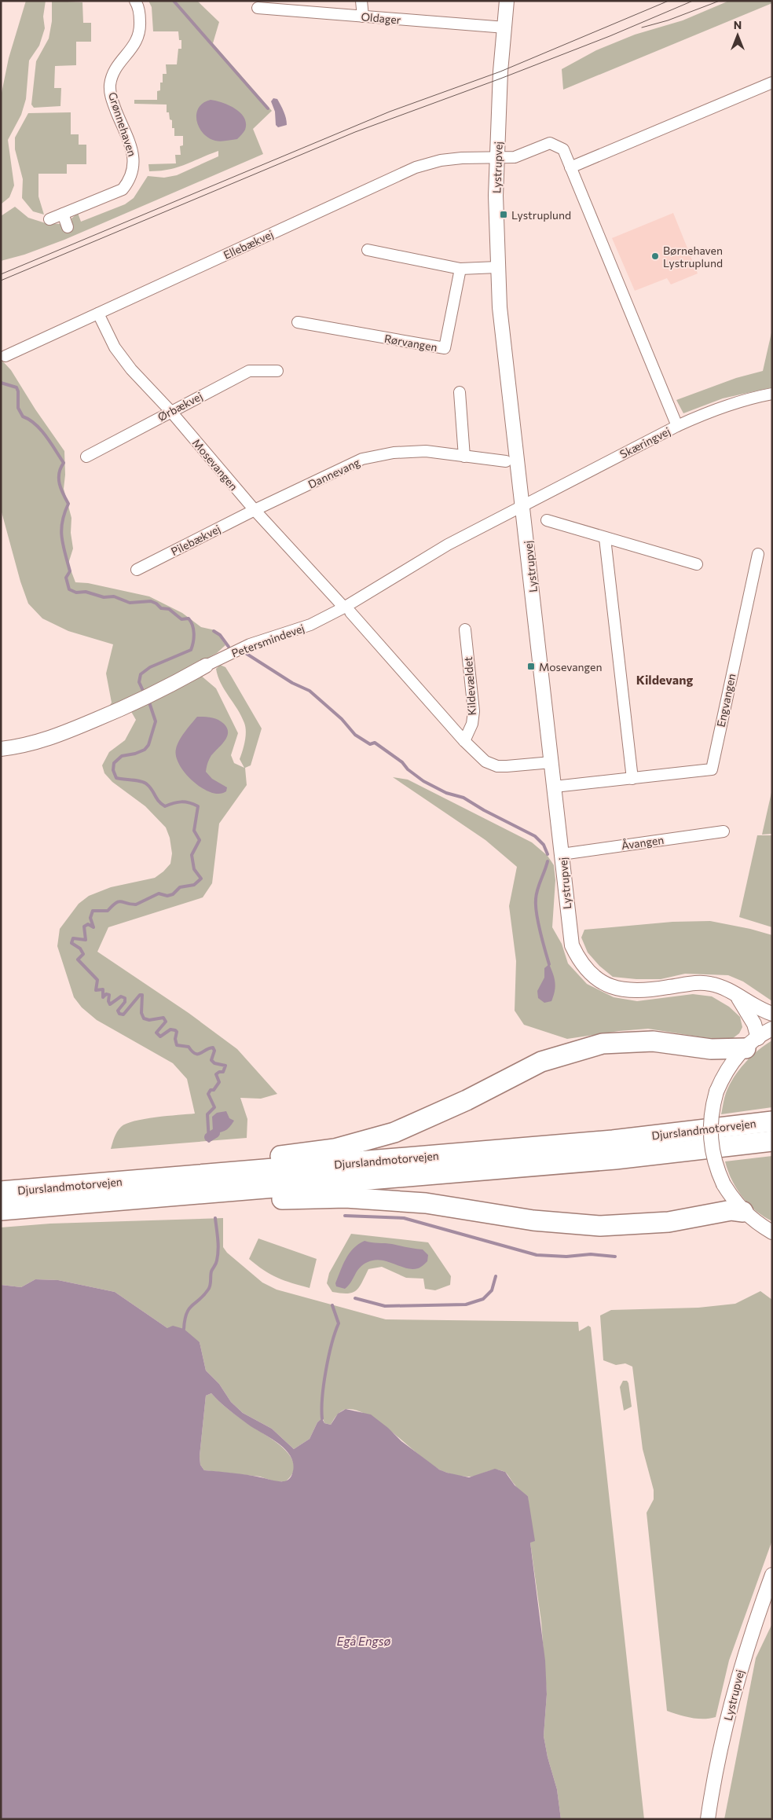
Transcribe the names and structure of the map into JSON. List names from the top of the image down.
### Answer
{
  "streets": {
    "highway": ["Djurslandmotorvejen"],
    "street": [
      "Oldager",
      "Grønnehaven",
      "Lystrupvej",
      "Ellebækvej",
      "Rørvangen",
      "Ørbækvej",
      "Skæringvej",
      "Mosevangen",
      "Dannevang",
      "Pilebækvej",
      "Petersmindevej",
      "Kildevældet",
      "Engvangen",
      "Åvangen"
    ]
  },
  "crossings": [
    ["Oldager", "Lystrupvej"],
    ["Lystrupvej", "Ellebækvej"],
    ["Lystrupvej", "Skæringvej"],
    ["Lystrupvej", "Mosevangen"],
    ["Lystrupvej", "Petersmindevej"],
    ["Lystrupvej", "Engvangen"],
    ["Lystrupvej", "Åvangen"],
    ["Ellebækvej", "Mosevangen"],
    ["Ørbækvej", "Mosevangen"],
    ["Skæringvej", "Petersmindevej"],
    ["Mosevangen", "Dannevang"],
    ["Mosevangen", "Pilebækvej"],
    ["Mosevangen", "Petersmindevej"],
    ["Mosevangen", "Kildevældet"],
    ["Dannevang", "Pilebækvej"]
  ],
  "districts": ["Kildevang"],
  "water": ["Egå Engsø"],
  "places": {
    "transit": ["Lystruplund", "Mosevangen"],
    "other": ["Børnehaven Lystruplund"]
  },
  "north": "top"
}
